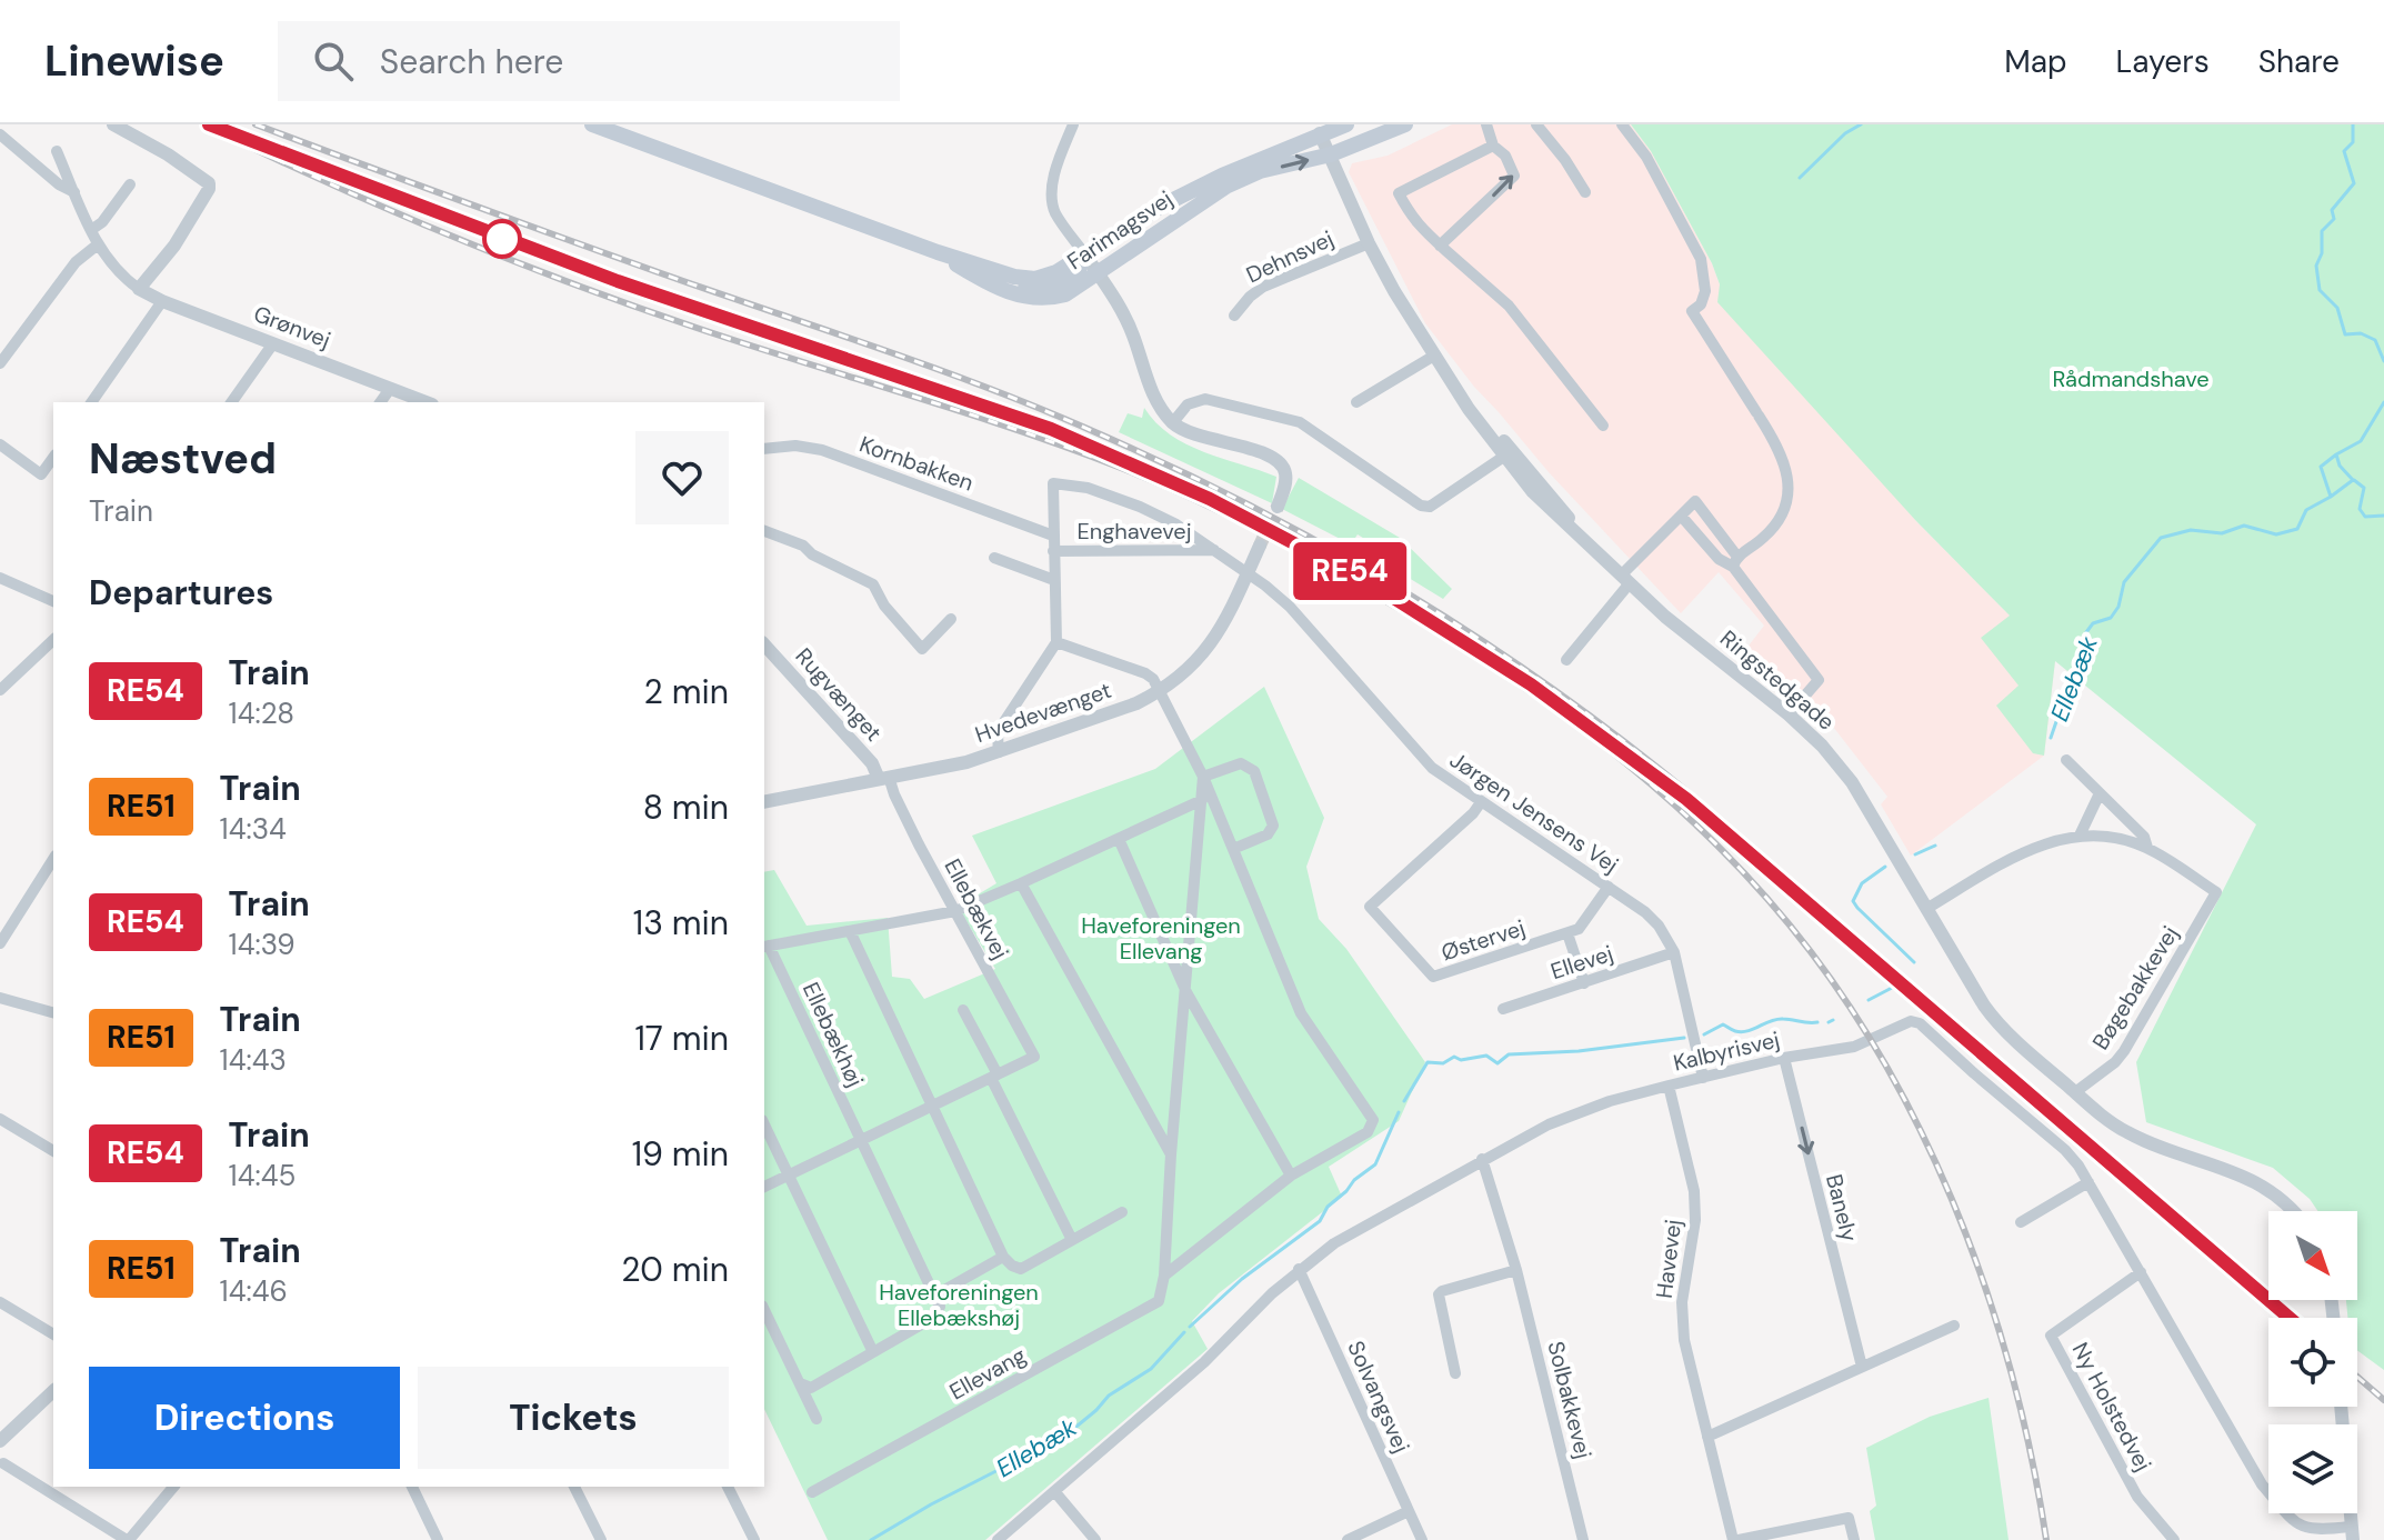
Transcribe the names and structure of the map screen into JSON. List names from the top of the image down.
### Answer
{
  "streets": {
    "main road": ["Farimagsvej"],
    "street": [
      "Dehnsvej",
      "Grønvej",
      "Kornbakken",
      "Enghavevej",
      "Ringstedgade",
      "Rugvænget",
      "Hvedevænget",
      "Jørgen Jensens Vej",
      "Ellebækvej",
      "Østervej",
      "Ellevej",
      "Bøgebakkevej",
      "Ellebækhøj",
      "Kalbyrisvej",
      "Banely",
      "Havevej",
      "Ellevang",
      "Solvangsvej",
      "Solbakkevej",
      "Ny Holstedvej"
    ]
  },
  "crossings": [
    ["Farimagsvej", "Ringstedgade"],
    ["Dehnsvej", "Ringstedgade"],
    ["Kornbakken", "Jørgen Jensens Vej"],
    ["Enghavevej", "Jørgen Jensens Vej"],
    ["Ringstedgade", "Bøgebakkevej"],
    ["Rugvænget", "Hvedevænget"],
    ["Rugvænget", "Ellebækvej"],
    ["Hvedevænget", "Jørgen Jensens Vej"],
    ["Hvedevænget", "Ellebækvej"],
    ["Hvedevænget", "Ellevang"],
    ["Jørgen Jensens Vej", "Østervej"],
    ["Jørgen Jensens Vej", "Ellevej"],
    ["Jørgen Jensens Vej", "Kalbyrisvej"],
    ["Ellebækvej", "Ellebækhøj"],
    ["Kalbyrisvej", "Banely"],
    ["Kalbyrisvej", "Havevej"],
    ["Kalbyrisvej", "Solvangsvej"],
    ["Kalbyrisvej", "Solbakkevej"],
    ["Kalbyrisvej", "Ny Holstedvej"]
  ],
  "one_way": ["Banely"],
  "water": ["Ellebæk"],
  "parks": ["Rådmandshave", "Haveforeningen Ellevang", "Haveforeningen Ellebækshøj"],
  "north": "bottom right",
  "page": {
    "header": "Linewise",
    "search": "Search here",
    "nav": ["Map", "Layers", "Share"],
    "on_map": "RE54",
    "heading": [
      ["Næstved", "Train"],
      "Departures"
    ],
    "list": [
      {
        "mark": "RE54",
        "name": "Train",
        "note": "14:28",
        "value": "2 min"
      },
      {
        "mark": "RE51",
        "name": "Train",
        "note": "14:34",
        "value": "8 min"
      },
      {
        "mark": "RE54",
        "name": "Train",
        "note": "14:39",
        "value": "13 min"
      },
      {
        "mark": "RE51",
        "name": "Train",
        "note": "14:43",
        "value": "17 min"
      },
      {
        "mark": "RE54",
        "name": "Train",
        "note": "14:45",
        "value": "19 min"
      },
      {
        "mark": "RE51",
        "name": "Train",
        "note": "14:46",
        "value": "20 min"
      }
    ],
    "buttons": ["Directions", "Tickets"]
  }
}
